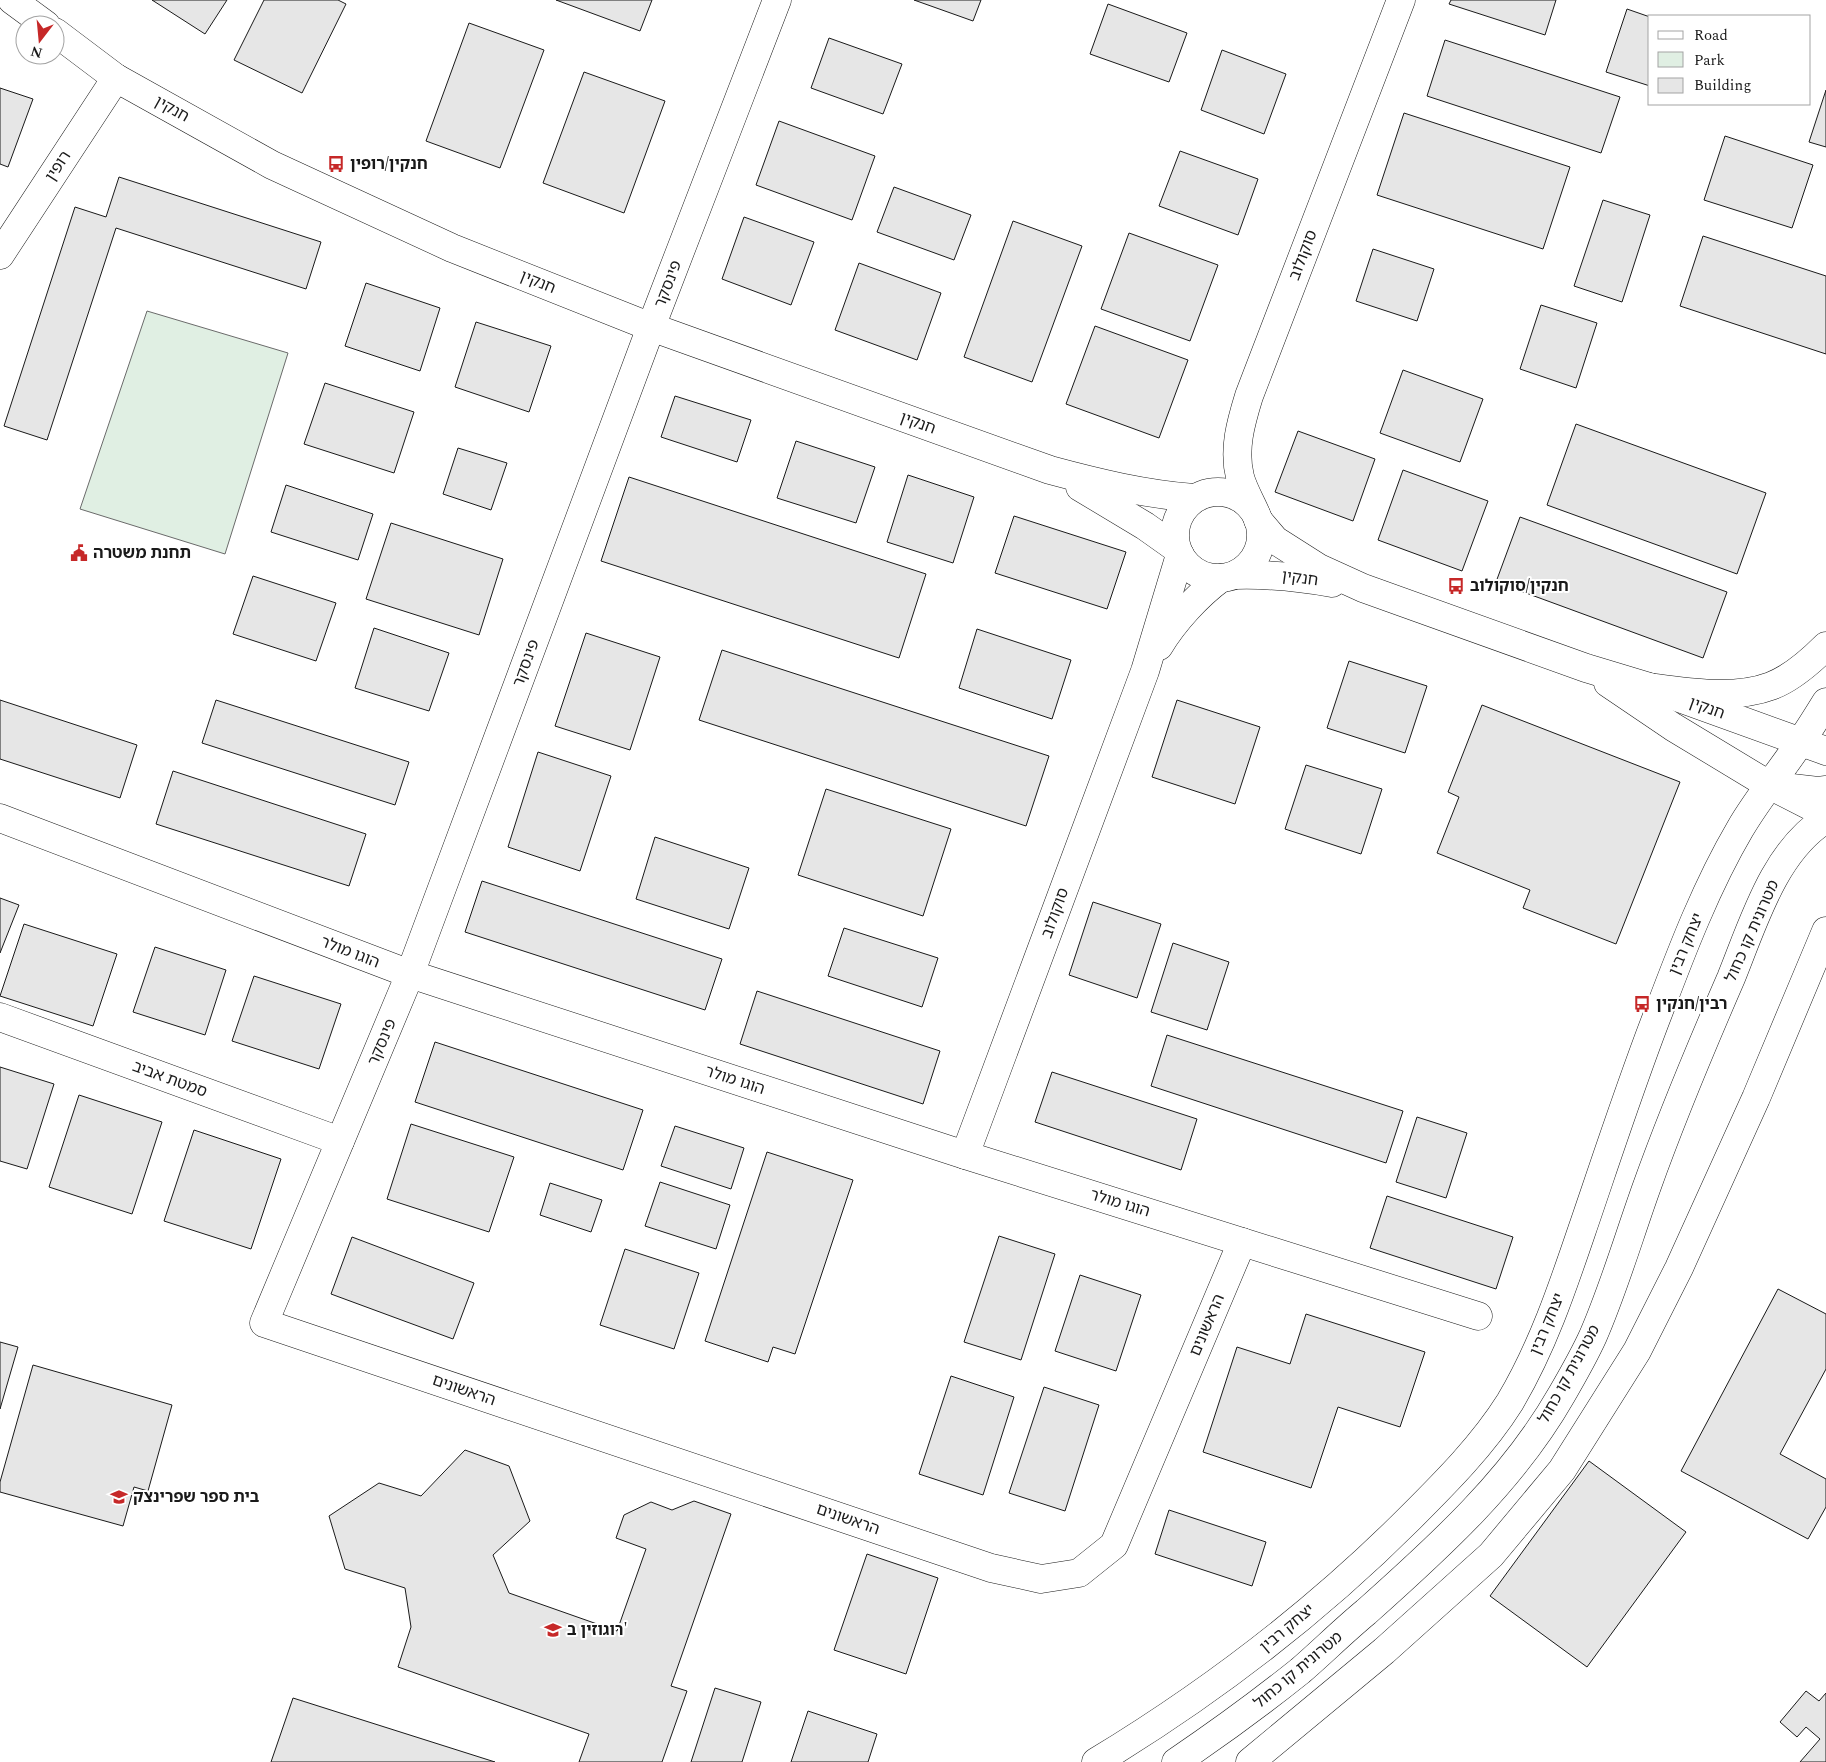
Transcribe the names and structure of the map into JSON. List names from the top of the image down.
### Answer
{
  "streets": {
    "street": [
      "חנקין",
      "רופין",
      "סוקולוב",
      "פינסקר",
      "מטרונית קו כחול",
      "יצחק רבין",
      "הוגו מולר",
      "סמטת אביב",
      "הראשונים"
    ]
  },
  "crossings": [
    ["חנקין", "רופין"],
    ["חנקין", "סוקולוב"],
    ["חנקין", "פינסקר"],
    ["חנקין", "יצחק רבין"],
    ["סוקולוב", "הוגו מולר"],
    ["פינסקר", "הוגו מולר"],
    ["פינסקר", "סמטת אביב"],
    ["פינסקר", "הראשונים"],
    ["הוגו מולר", "הראשונים"]
  ],
  "places": {
    "bus stop": ["חנקין/רופין", "חנקין/סוקולוב", "רבין/חנקין"],
    "public building": ["תחנת משטרה"],
    "school or university": ["בית ספר שפרינצק", "רוגוזין ב'"]
  },
  "legend": ["Road", "Park", "Building"],
  "north": "bottom"
}
